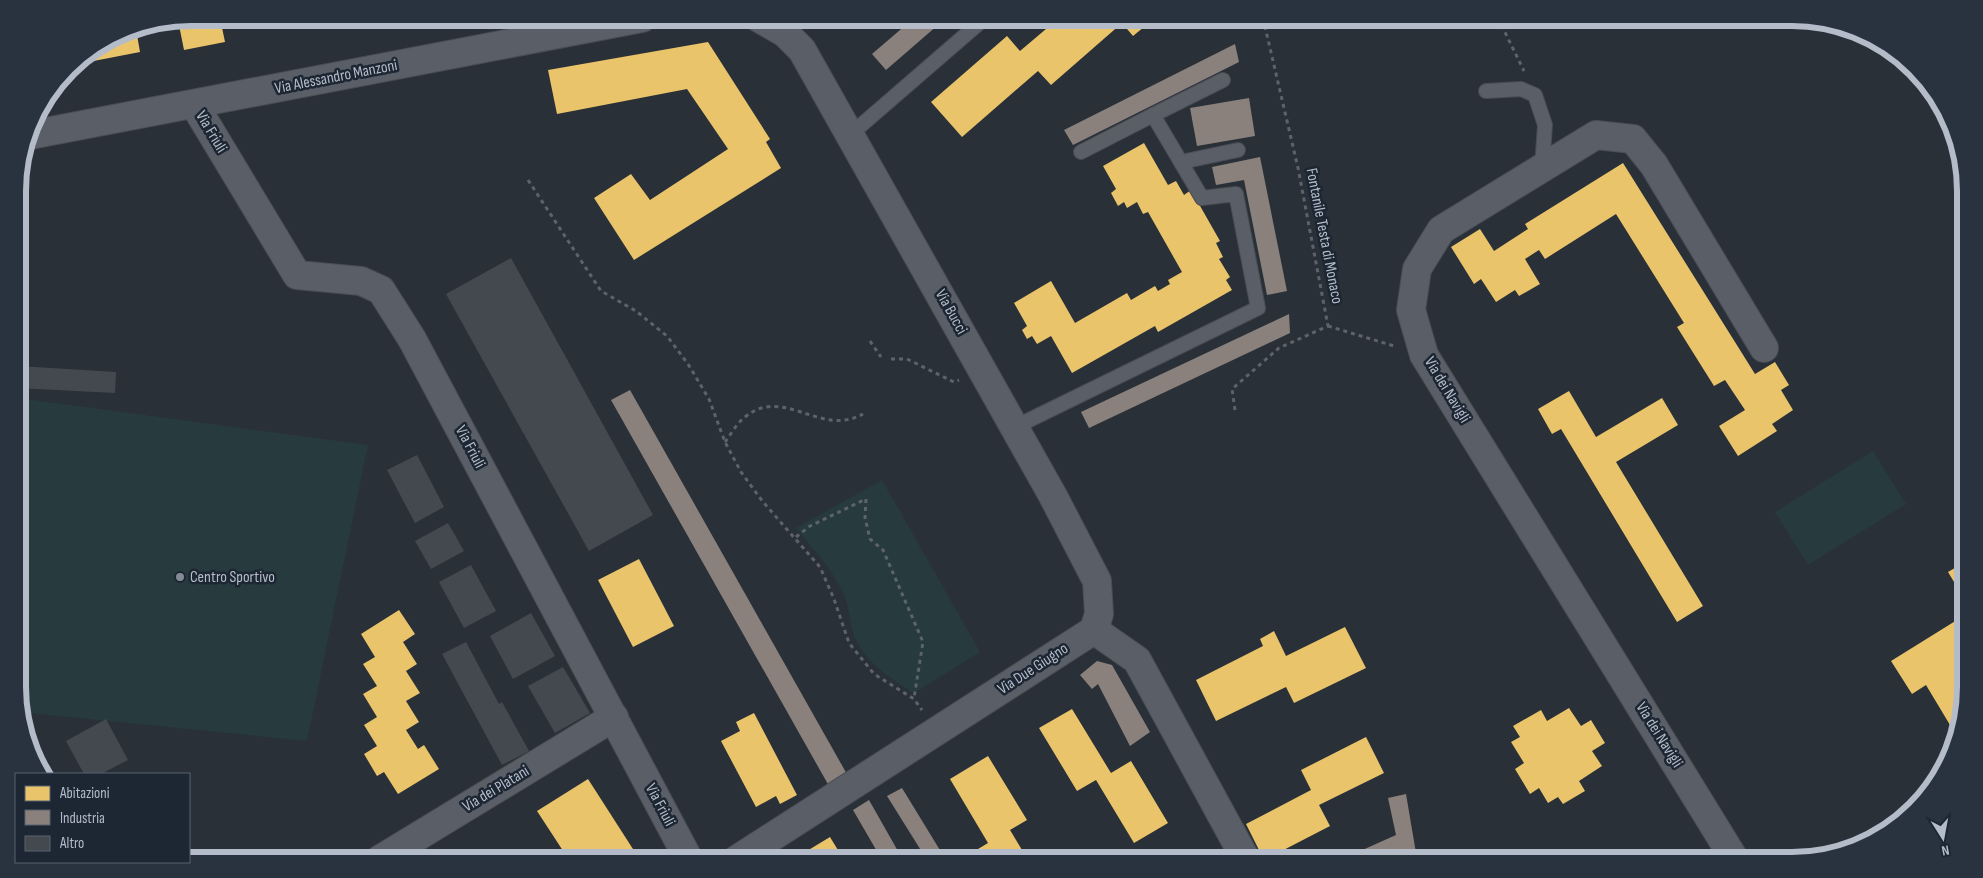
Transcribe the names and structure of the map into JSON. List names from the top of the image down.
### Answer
{
  "streets": {
    "street": [
      "Via Alessandro Manzoni",
      "Via Friuli",
      "Via Bucci",
      "Via dei Navigli",
      "Via Due Giugno",
      "Via dei Platani"
    ],
    "path": ["Fontanile Testa di Monaco"]
  },
  "crossings": [
    ["Via Alessandro Manzoni", "Via Friuli"],
    ["Via Friuli", "Via dei Platani"],
    ["Via Bucci", "Via Due Giugno"]
  ],
  "places": ["Centro Sportivo"],
  "legend": ["Abitazioni", "Industria", "Altro"],
  "north": "bottom"
}
